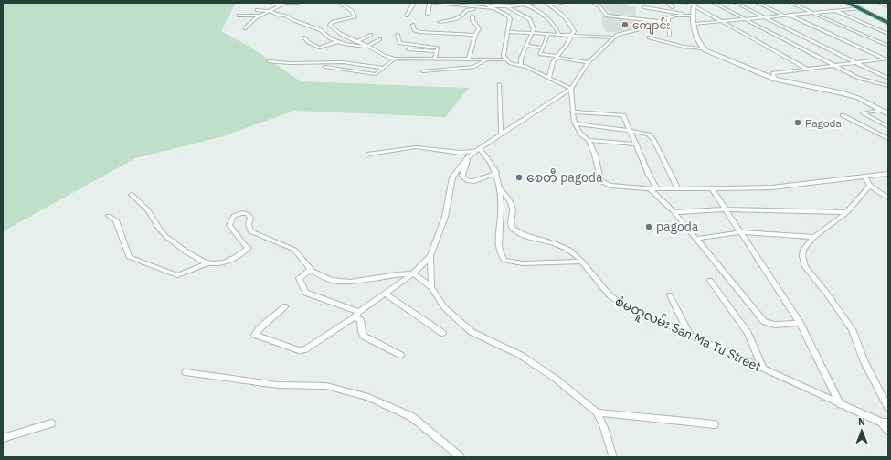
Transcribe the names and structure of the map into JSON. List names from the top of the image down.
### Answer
{
  "streets": {
    "street": ["စံမတူလမ်း San Ma Tu Street"]
  },
  "places": [
    "ကျောင်း",
    "Pagoda",
    "စေတီ pagoda",
    "pagoda"
  ],
  "north": "top"
}
